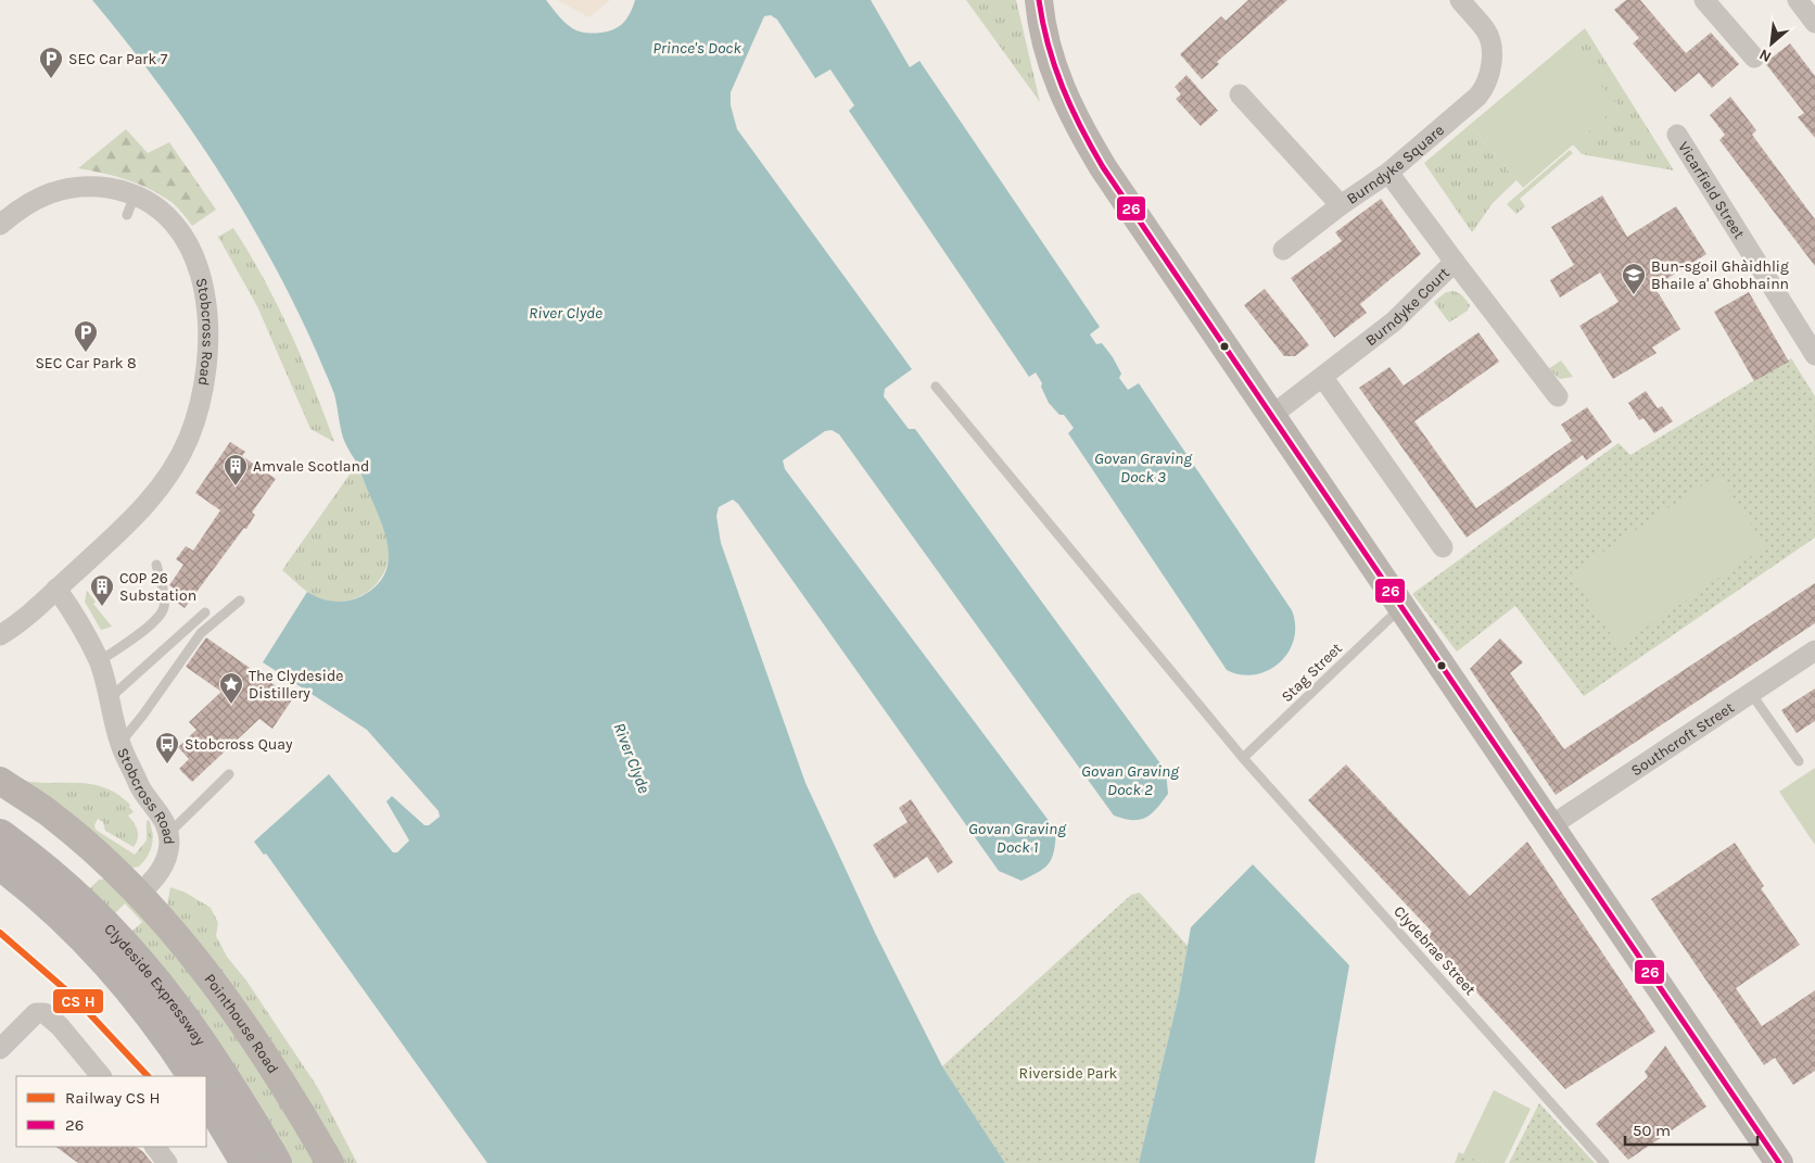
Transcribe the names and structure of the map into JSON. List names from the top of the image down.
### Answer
{
  "streets": {
    "main road": ["Clydeside Expressway"],
    "street": [
      "Burndyke Square",
      "Vicarfield Street",
      "Burndyke Court",
      "Stobcross Road",
      "Southcroft Street",
      "Pointhouse Road"
    ],
    "lane": ["Stag Street", "Clydebrae Street"]
  },
  "crossings": [
    ["Burndyke Square", "Burndyke Court"],
    ["Stobcross Road", "Pointhouse Road"],
    ["Stag Street", "Clydebrae Street"]
  ],
  "water": [
    "Prince's Dock",
    "River Clyde",
    "Govan Graving Dock 3",
    "Govan Graving Dock 2",
    "Govan Graving Dock 1"
  ],
  "parks": ["Riverside Park"],
  "places": {
    "parking": ["SEC Car Park 7", "SEC Car Park 8"],
    "school or university": ["Bun-sgoil Ghàidhlig Bhaile a' Ghobhainn"],
    "building": ["Amvale Scotland", "COP 26 Substation"],
    "place": ["The Clydeside Distillery"],
    "bus stop": ["Stobcross Quay"]
  },
  "lines": ["transit line 26"],
  "legend": ["Railway CS H", "26"],
  "scale_bar": "50 m",
  "north": "bottom left"
}
